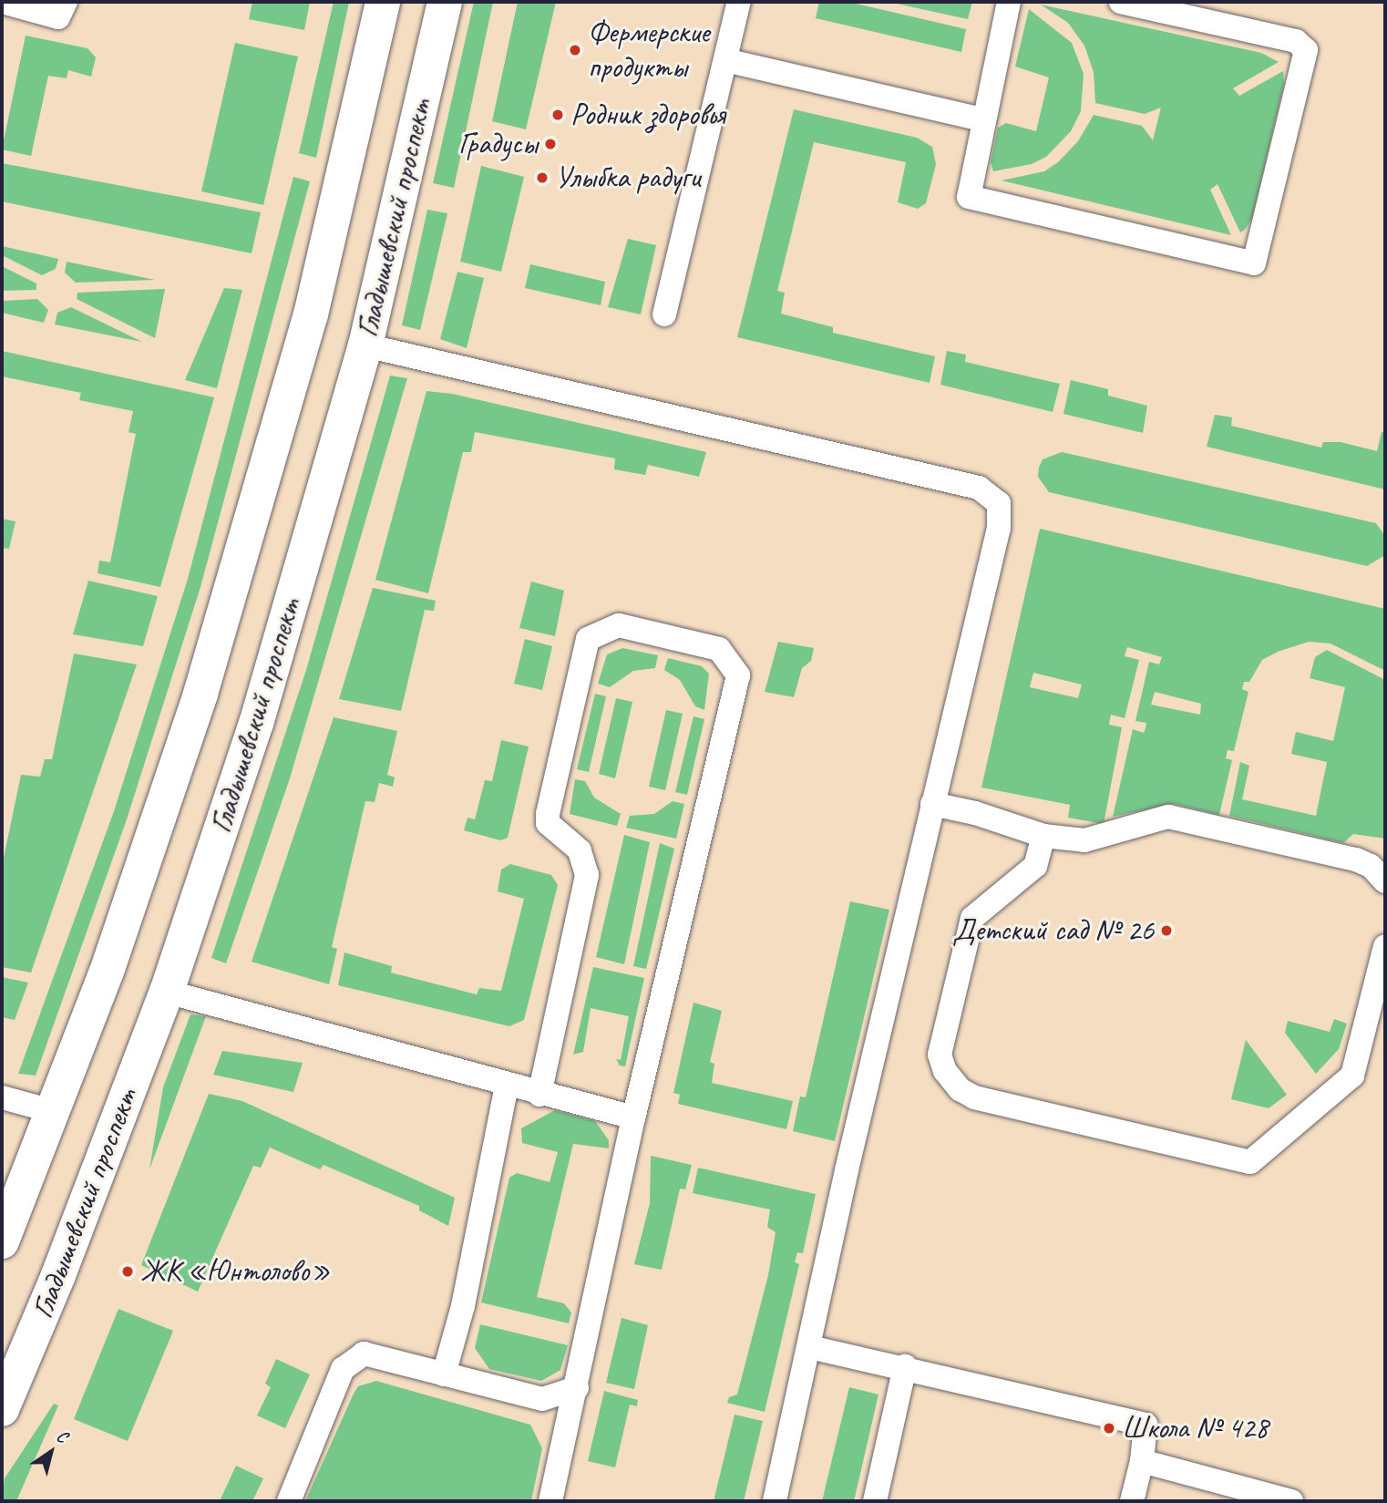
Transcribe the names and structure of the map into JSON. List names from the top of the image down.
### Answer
{
  "streets": {
    "street": ["Гладышевский проспект"]
  },
  "places": [
    "Фермерские продукты",
    "Родник здоровья",
    "Градусы",
    "Улыбка радуги",
    "Детский сад № 26",
    "ЖК «Юнтолово»",
    "Школа № 428"
  ],
  "north": "top right"
}
